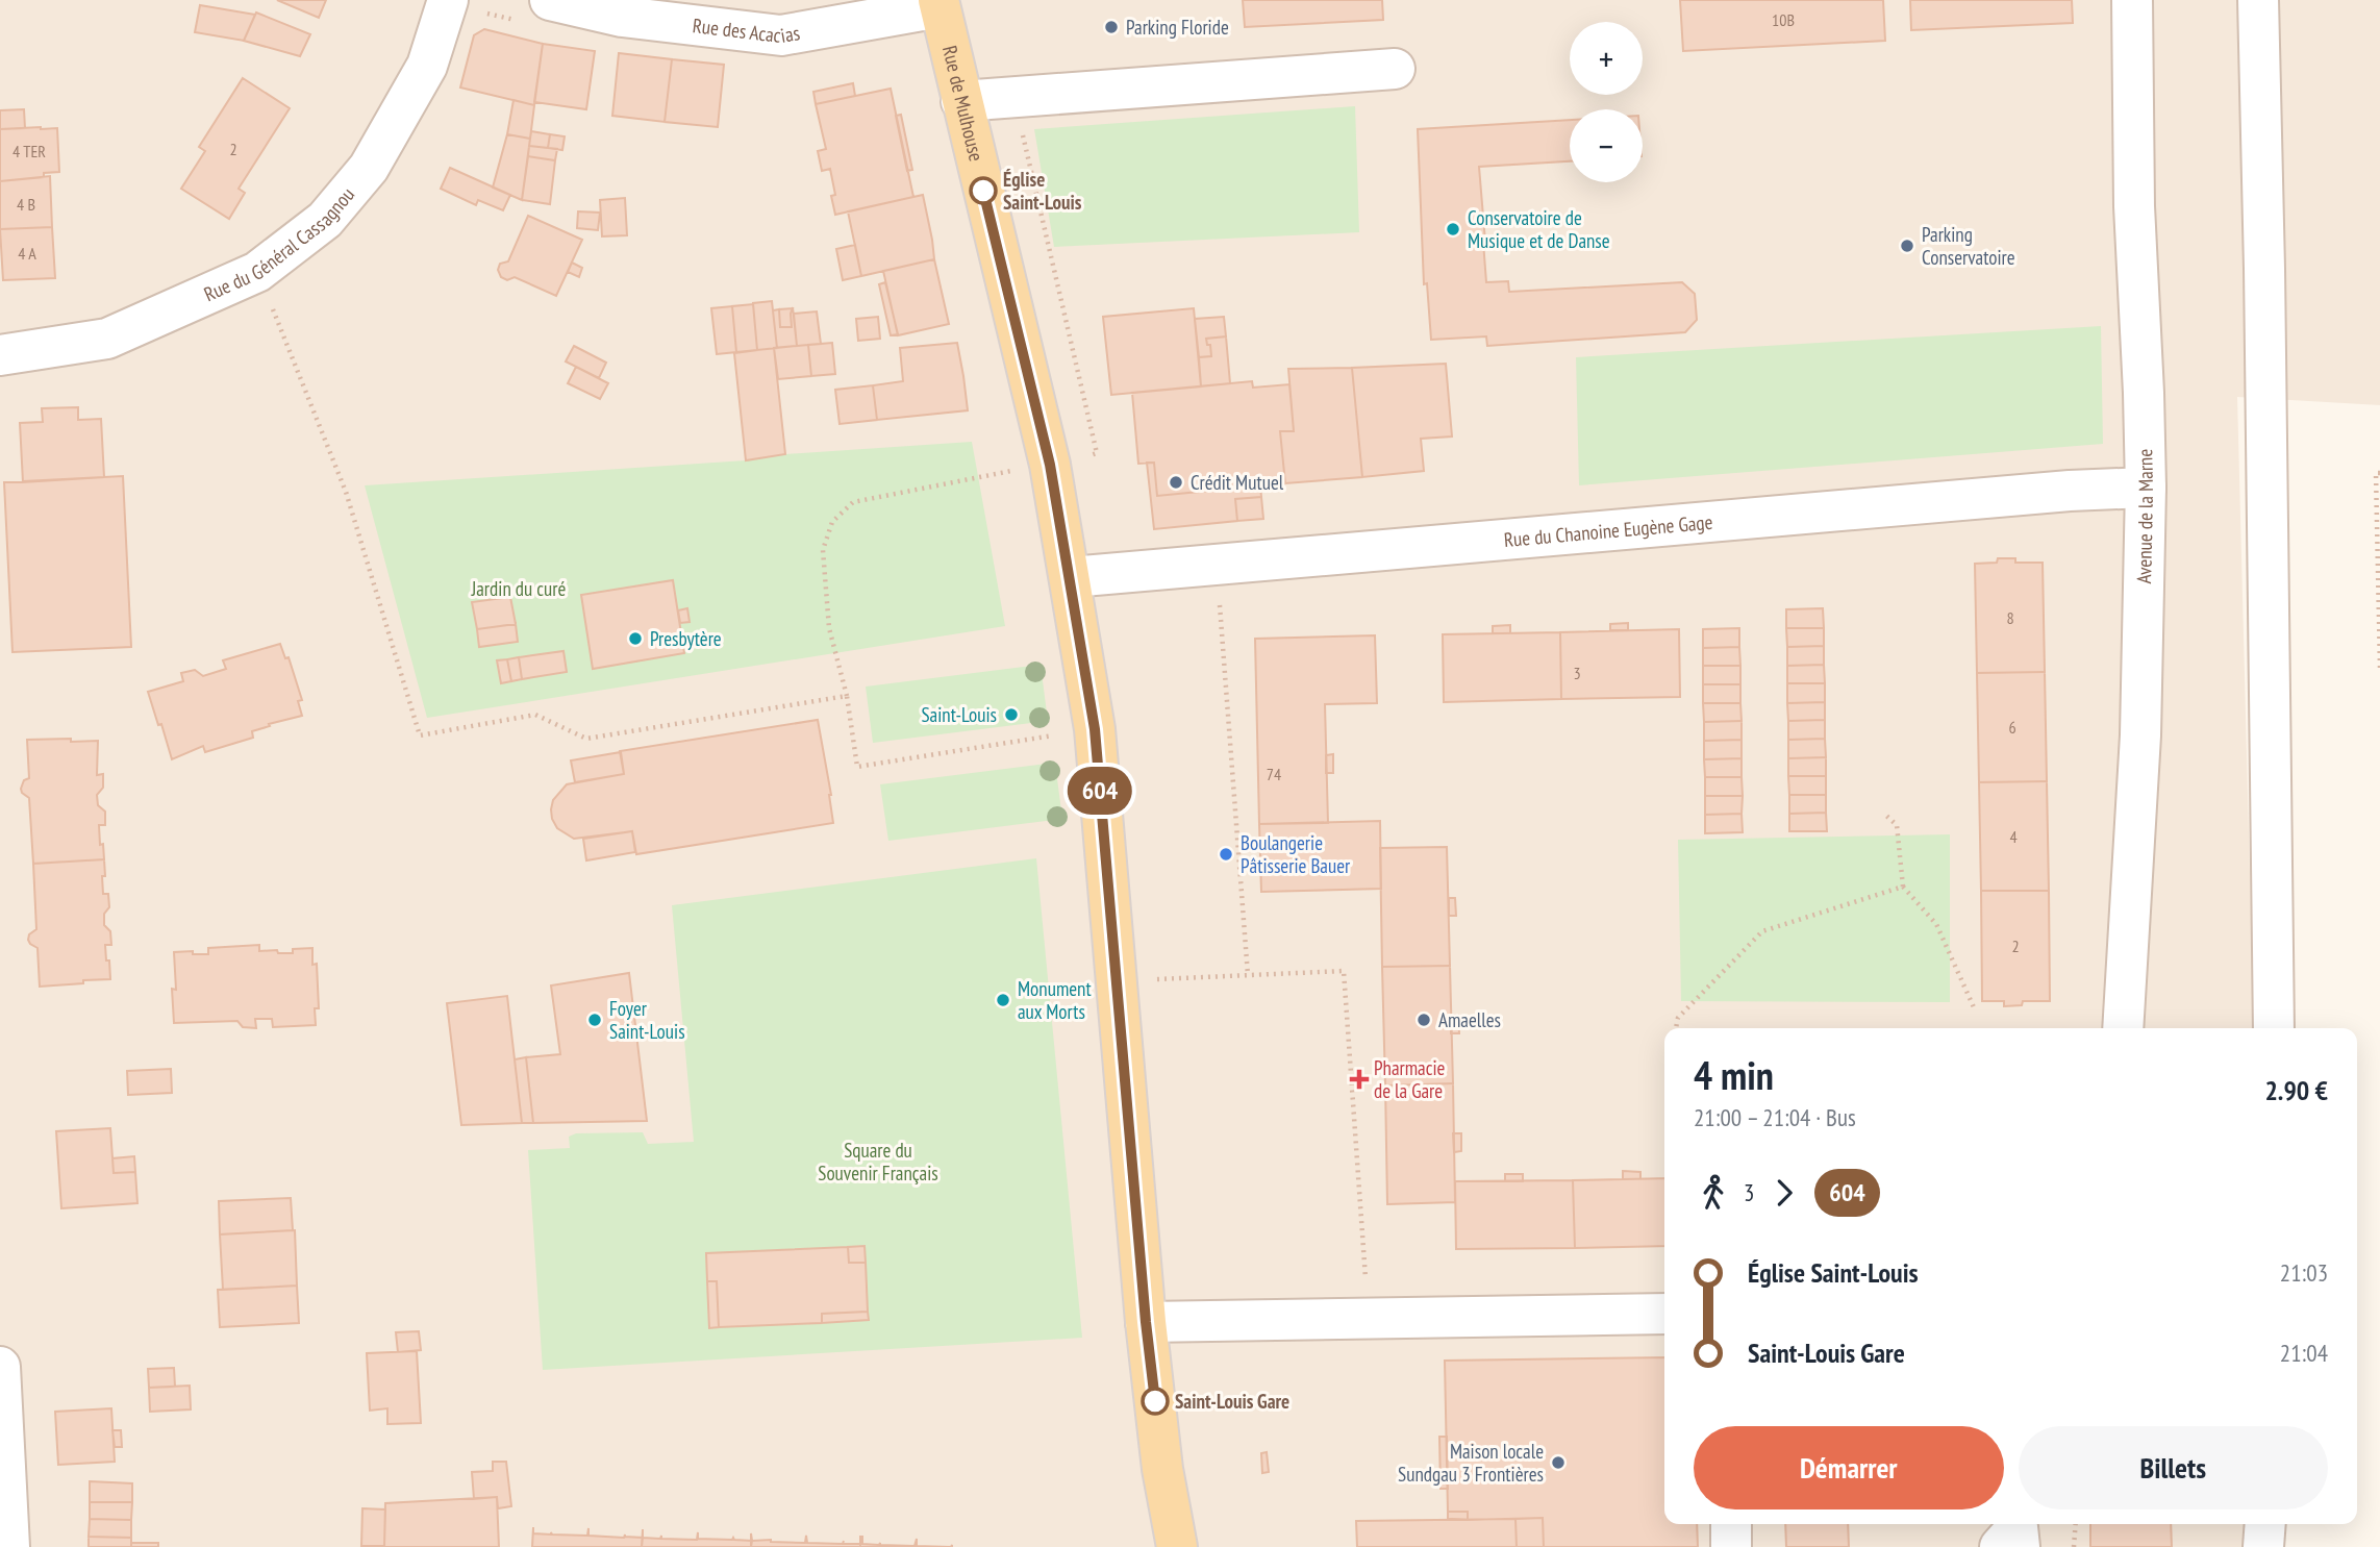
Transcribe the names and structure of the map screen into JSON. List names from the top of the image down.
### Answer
{
  "streets": {
    "main road": ["Rue de Mulhouse"],
    "street": [
      "Rue des Acacias",
      "Rue du Général Cassagnou",
      "Avenue de la Marne",
      "Rue du Chanoine Eugène Gage"
    ]
  },
  "crossings": [
    ["Rue des Acacias", "Rue de Mulhouse"],
    ["Rue de Mulhouse", "Rue du Chanoine Eugène Gage"],
    ["Avenue de la Marne", "Rue du Chanoine Eugène Gage"]
  ],
  "parks": ["Jardin du curé", "Square du Souvenir Français"],
  "places": {
    "other": [
      "Parking Floride",
      "Église Saint-Louis",
      "Conservatoire de Musique et de Danse",
      "Parking Conservatoire",
      "Crédit Mutuel",
      "Presbytère",
      "Saint-Louis",
      "Boulangerie Pâtisserie Bauer",
      "Monument aux Morts",
      "Foyer Saint-Louis",
      "Amaelles",
      "Saint-Louis Gare",
      "Maison locale Sundgau 3 Frontières"
    ],
    "health": ["Pharmacie de la Gare"]
  },
  "lines": ["bus line 604"],
  "house_numbers": [
    "10B",
    "2",
    "4 TER",
    "4 B",
    "4 A",
    "8",
    "3",
    "6",
    "74",
    "4",
    "2"
  ],
  "page": {
    "on_map": "604",
    "map_buttons": ["+", "−"],
    "heading": ["4 min", "21:00 – 21:04 · Bus", "2.90 €"],
    "legs": ["3", "604"],
    "list": [
      {
        "name": "Église Saint-Louis",
        "value": "21:03"
      },
      {
        "name": "Saint-Louis Gare",
        "value": "21:04"
      }
    ],
    "buttons": ["Démarrer", "Billets"]
  }
}
